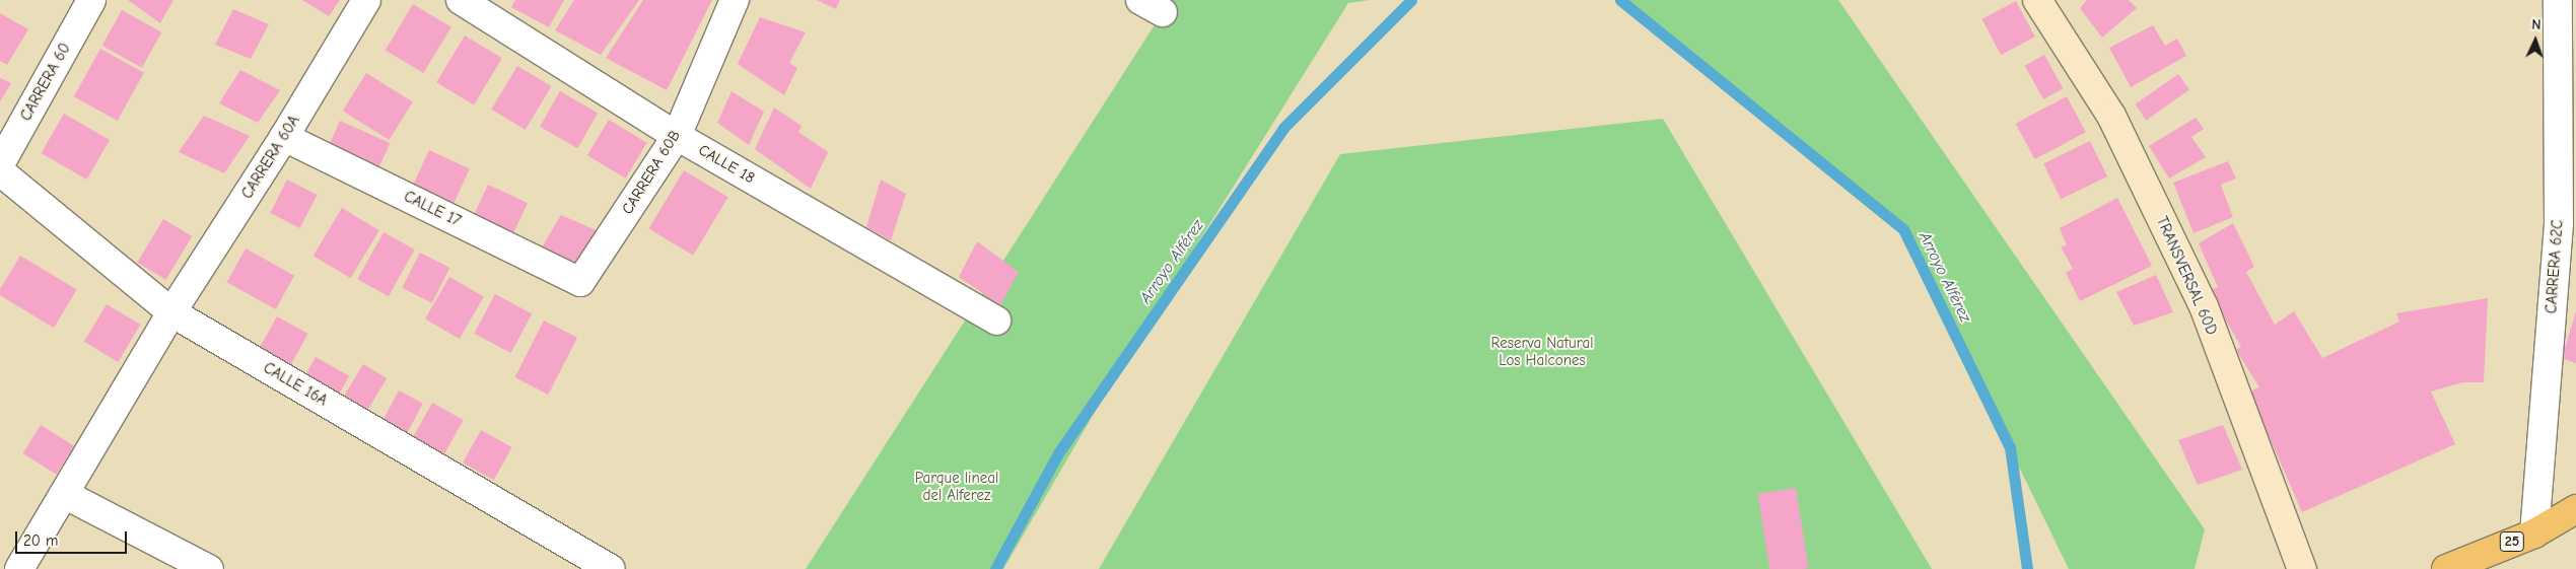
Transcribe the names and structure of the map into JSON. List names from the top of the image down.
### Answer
{
  "streets": {
    "main road": ["25"],
    "street": [
      "CARRERA 60",
      "CARRERA 60A",
      "CALLE 18",
      "CARRERA 60B",
      "CALLE 17",
      "CARRERA 62C",
      "TRANSVERSAL 60D",
      "CALLE 16A"
    ]
  },
  "crossings": [
    ["CARRERA 60A", "CALLE 17"],
    ["CARRERA 60A", "CALLE 16A"],
    ["CALLE 18", "CARRERA 60B"],
    ["CARRERA 60B", "CALLE 17"],
    ["CARRERA 62C", "25"]
  ],
  "water": ["Arroyo Alférez"],
  "parks": ["Reserva Natural Los Halcones", "Parque lineal del Alferez"],
  "scale_bar": "20 m",
  "north": "top"
}
